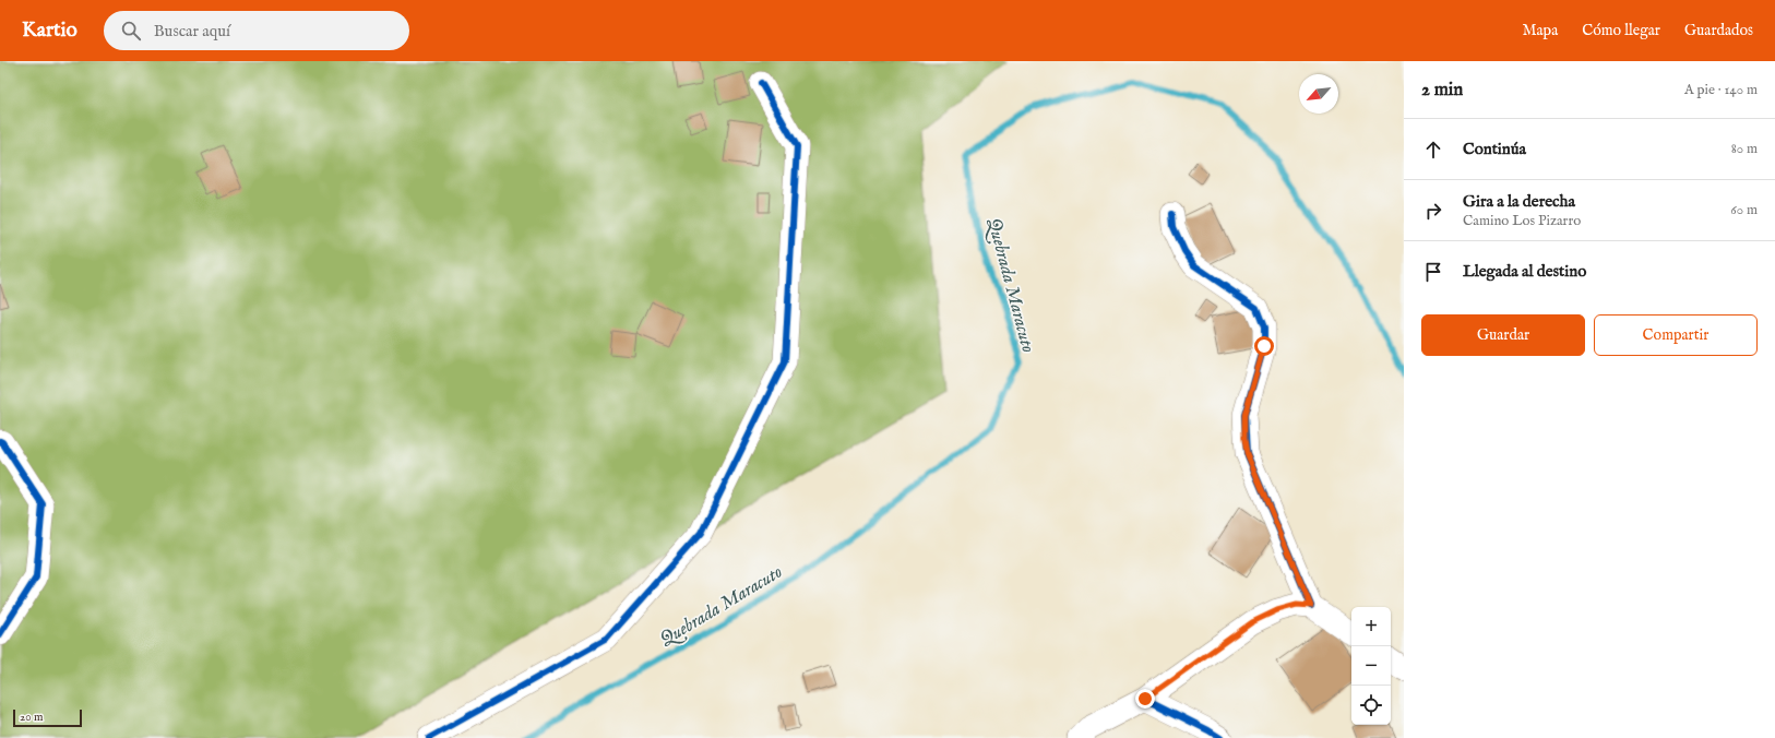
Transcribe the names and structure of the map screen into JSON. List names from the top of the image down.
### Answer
{
  "water": ["Quebrada Maracuto"],
  "scale_bar": "20 m",
  "north": "bottom left",
  "page": {
    "header": "Kartio",
    "search": "Buscar aquí",
    "nav": ["Mapa", "Cómo llegar", "Guardados"],
    "heading": ["2 min", "A pie · 140 m"],
    "list": [
      ["Continúa", "80 m"],
      ["Gira a la derecha", "Camino Los Pizarro", "60 m"],
      "Llegada al destino"
    ],
    "buttons": ["Guardar", "Compartir"],
    "map_buttons": ["+", "−"],
    "scale": "20 m"
  }
}
